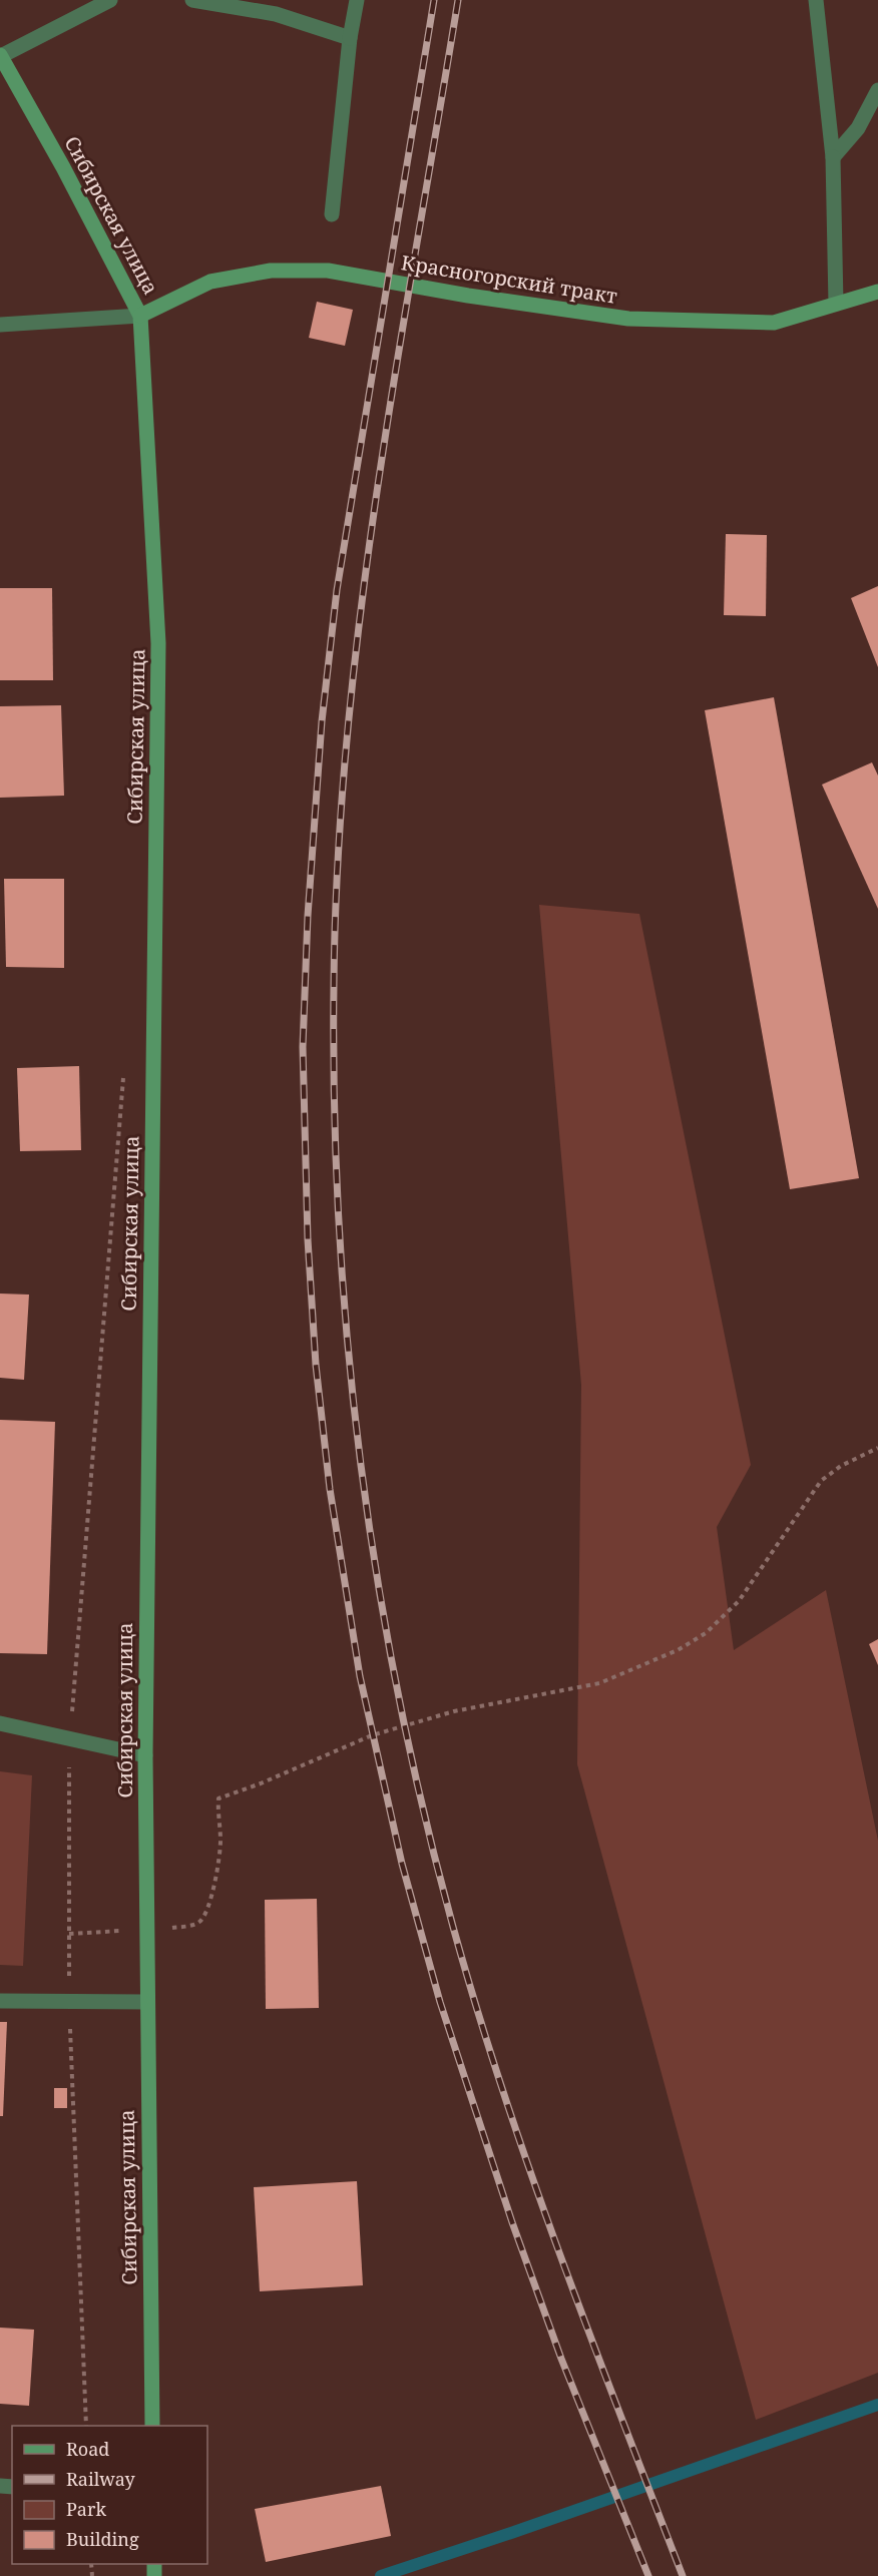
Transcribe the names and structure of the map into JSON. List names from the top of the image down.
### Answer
{
  "streets": {
    "main road": ["Сибирская улица", "Красногорский тракт"]
  },
  "crossings": [
    ["Сибирская улица", "Красногорский тракт"]
  ],
  "legend": [
    "Road",
    "Railway",
    "Park",
    "Building"
  ]
}
